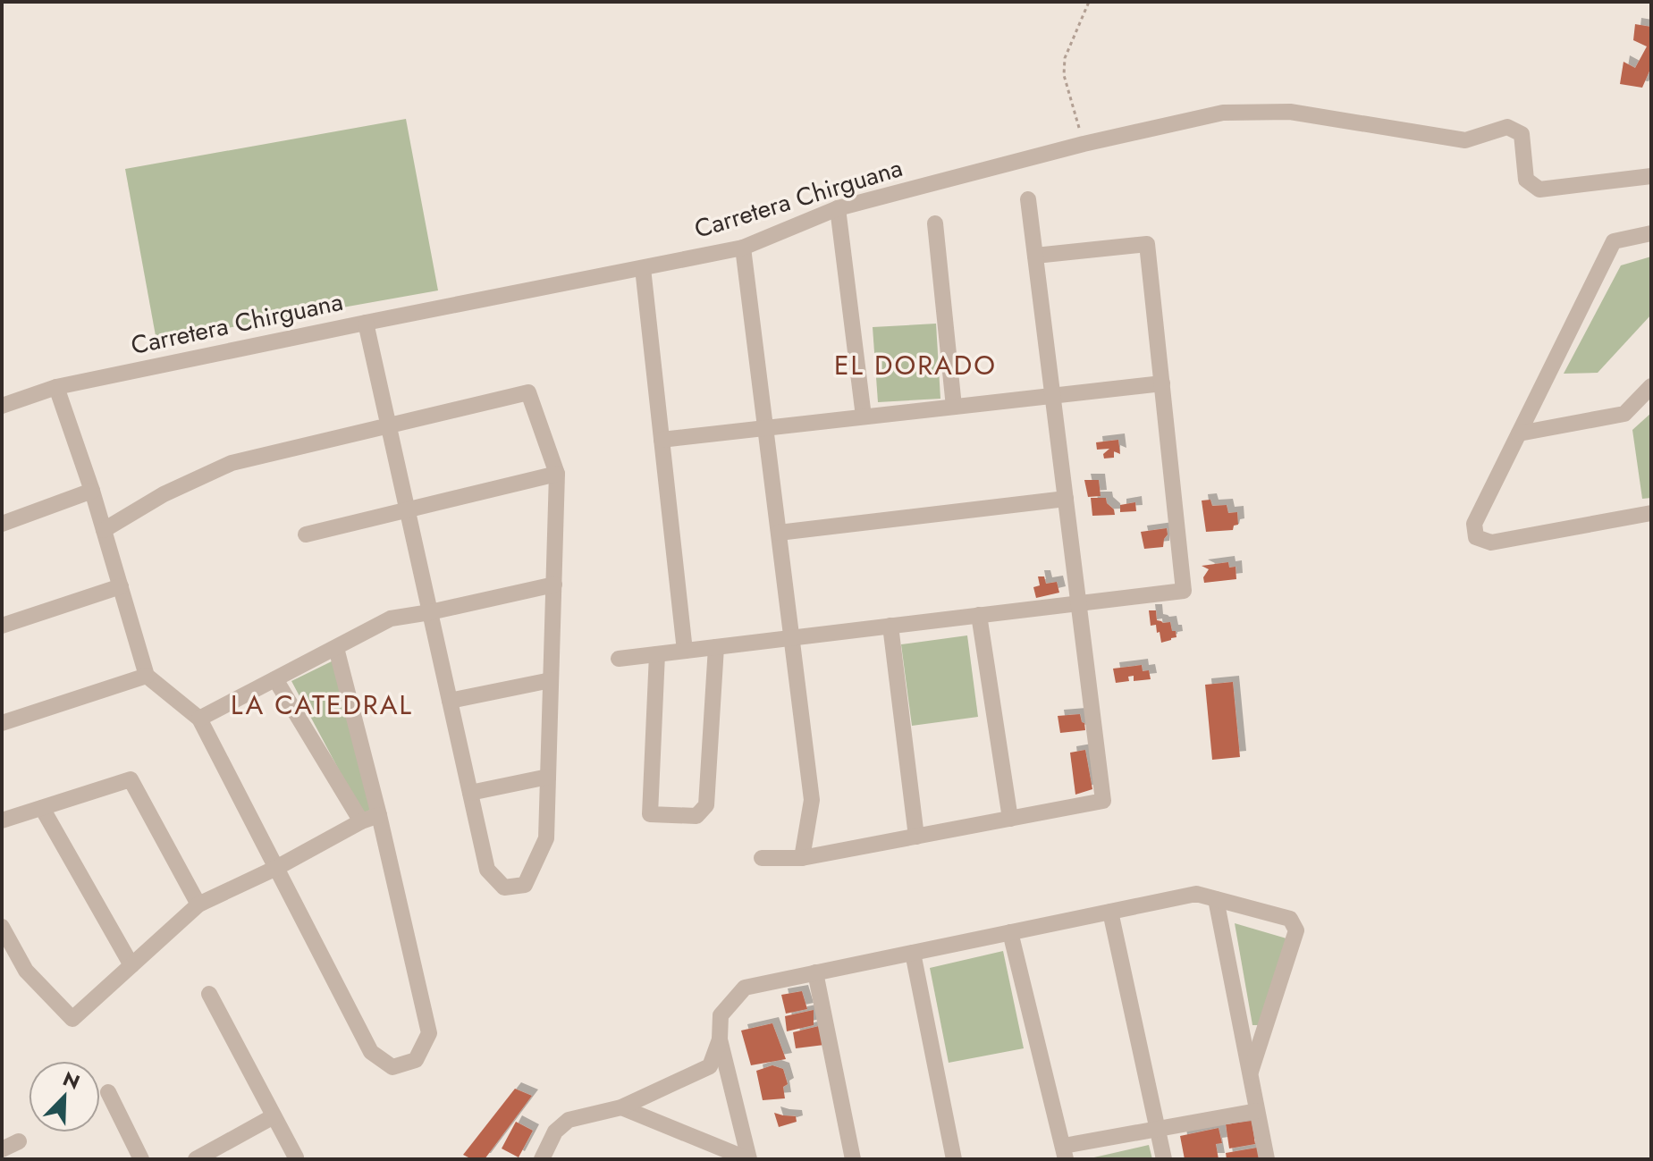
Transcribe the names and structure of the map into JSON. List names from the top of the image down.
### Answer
{
  "streets": {
    "street": ["Carretera Chirguana"]
  },
  "districts": ["EL DORADO", "LA CATEDRAL"],
  "north": "top right"
}
